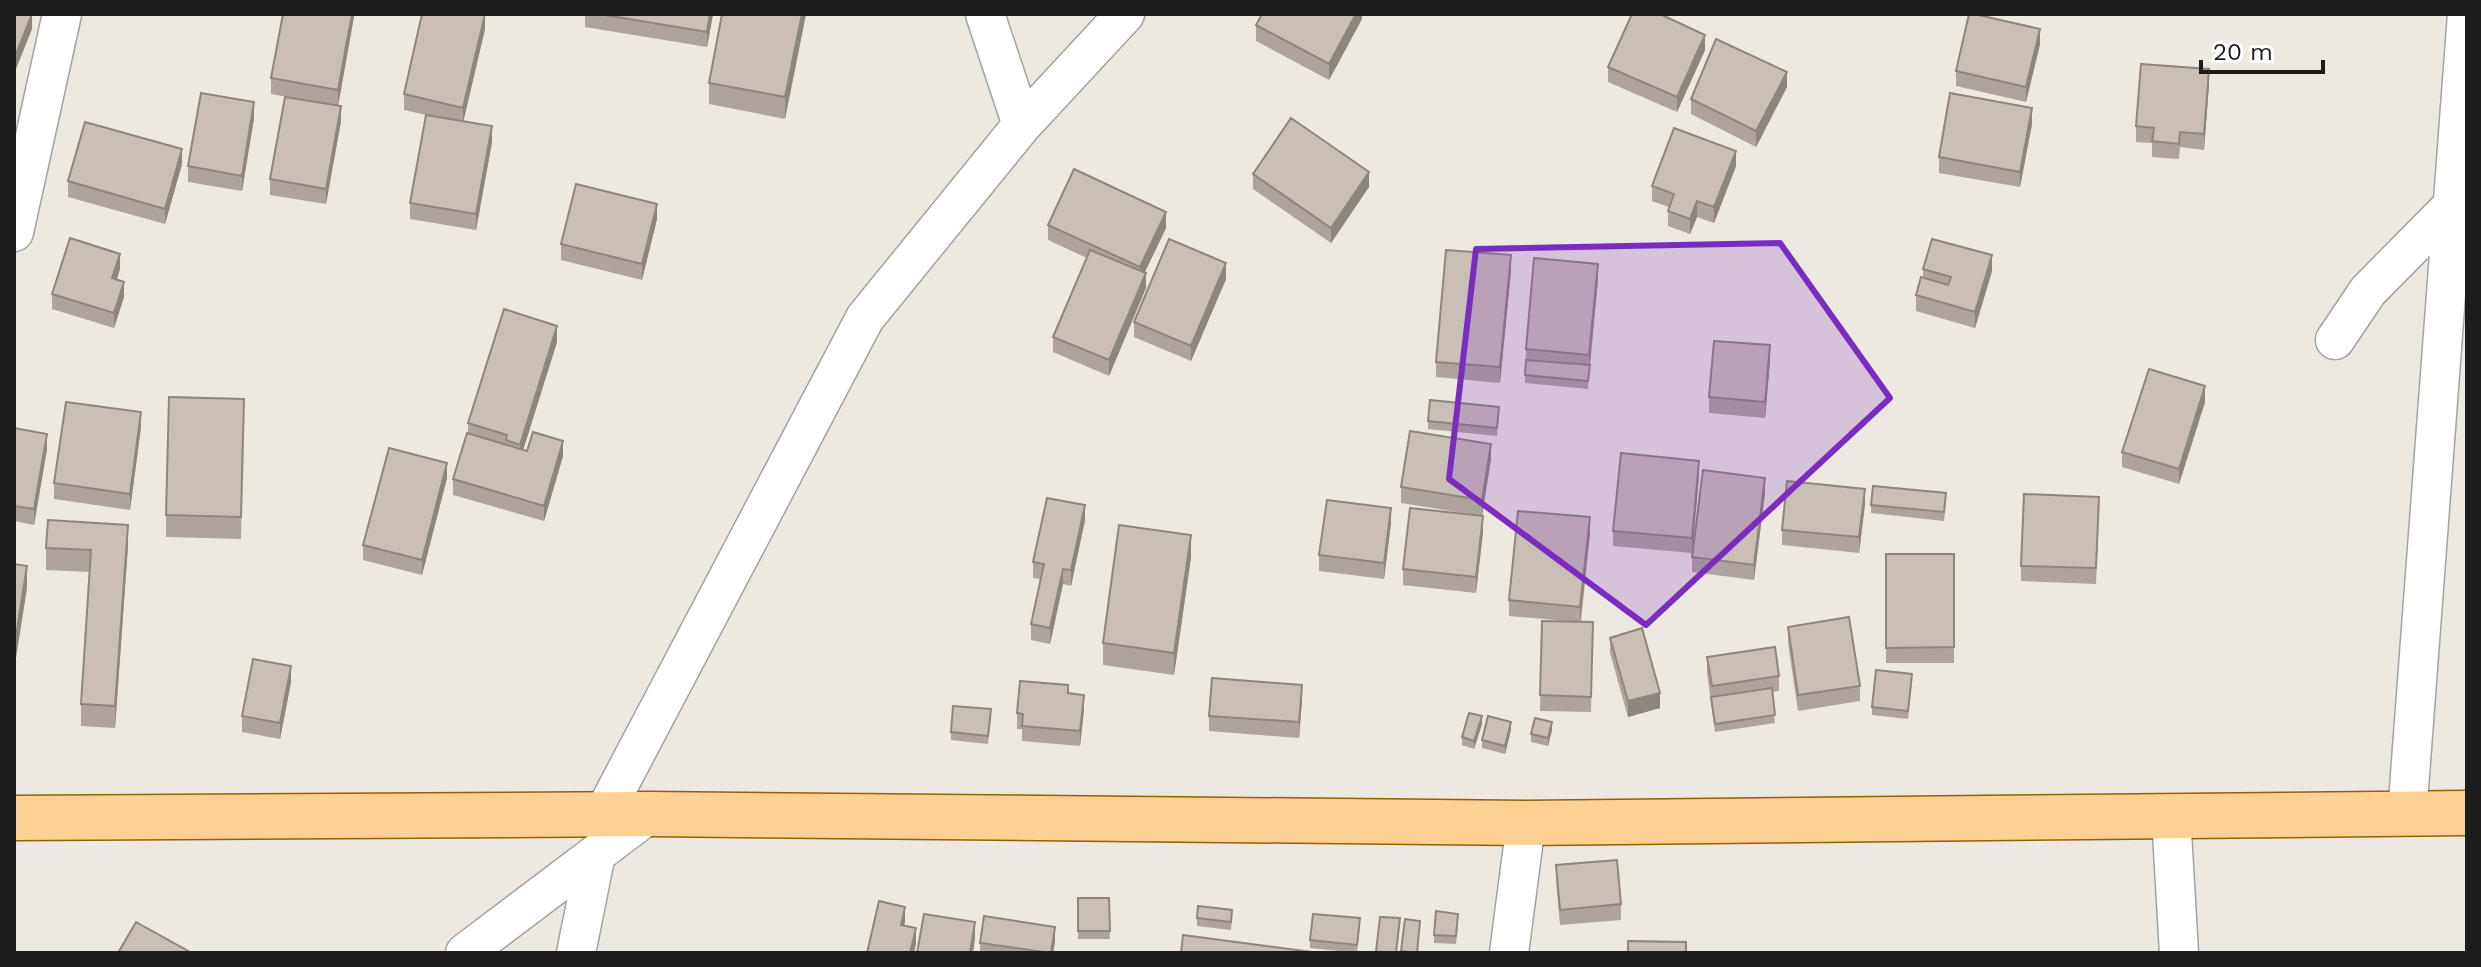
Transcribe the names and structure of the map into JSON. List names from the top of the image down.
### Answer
{
  "scale_bar": "20 m"
}
